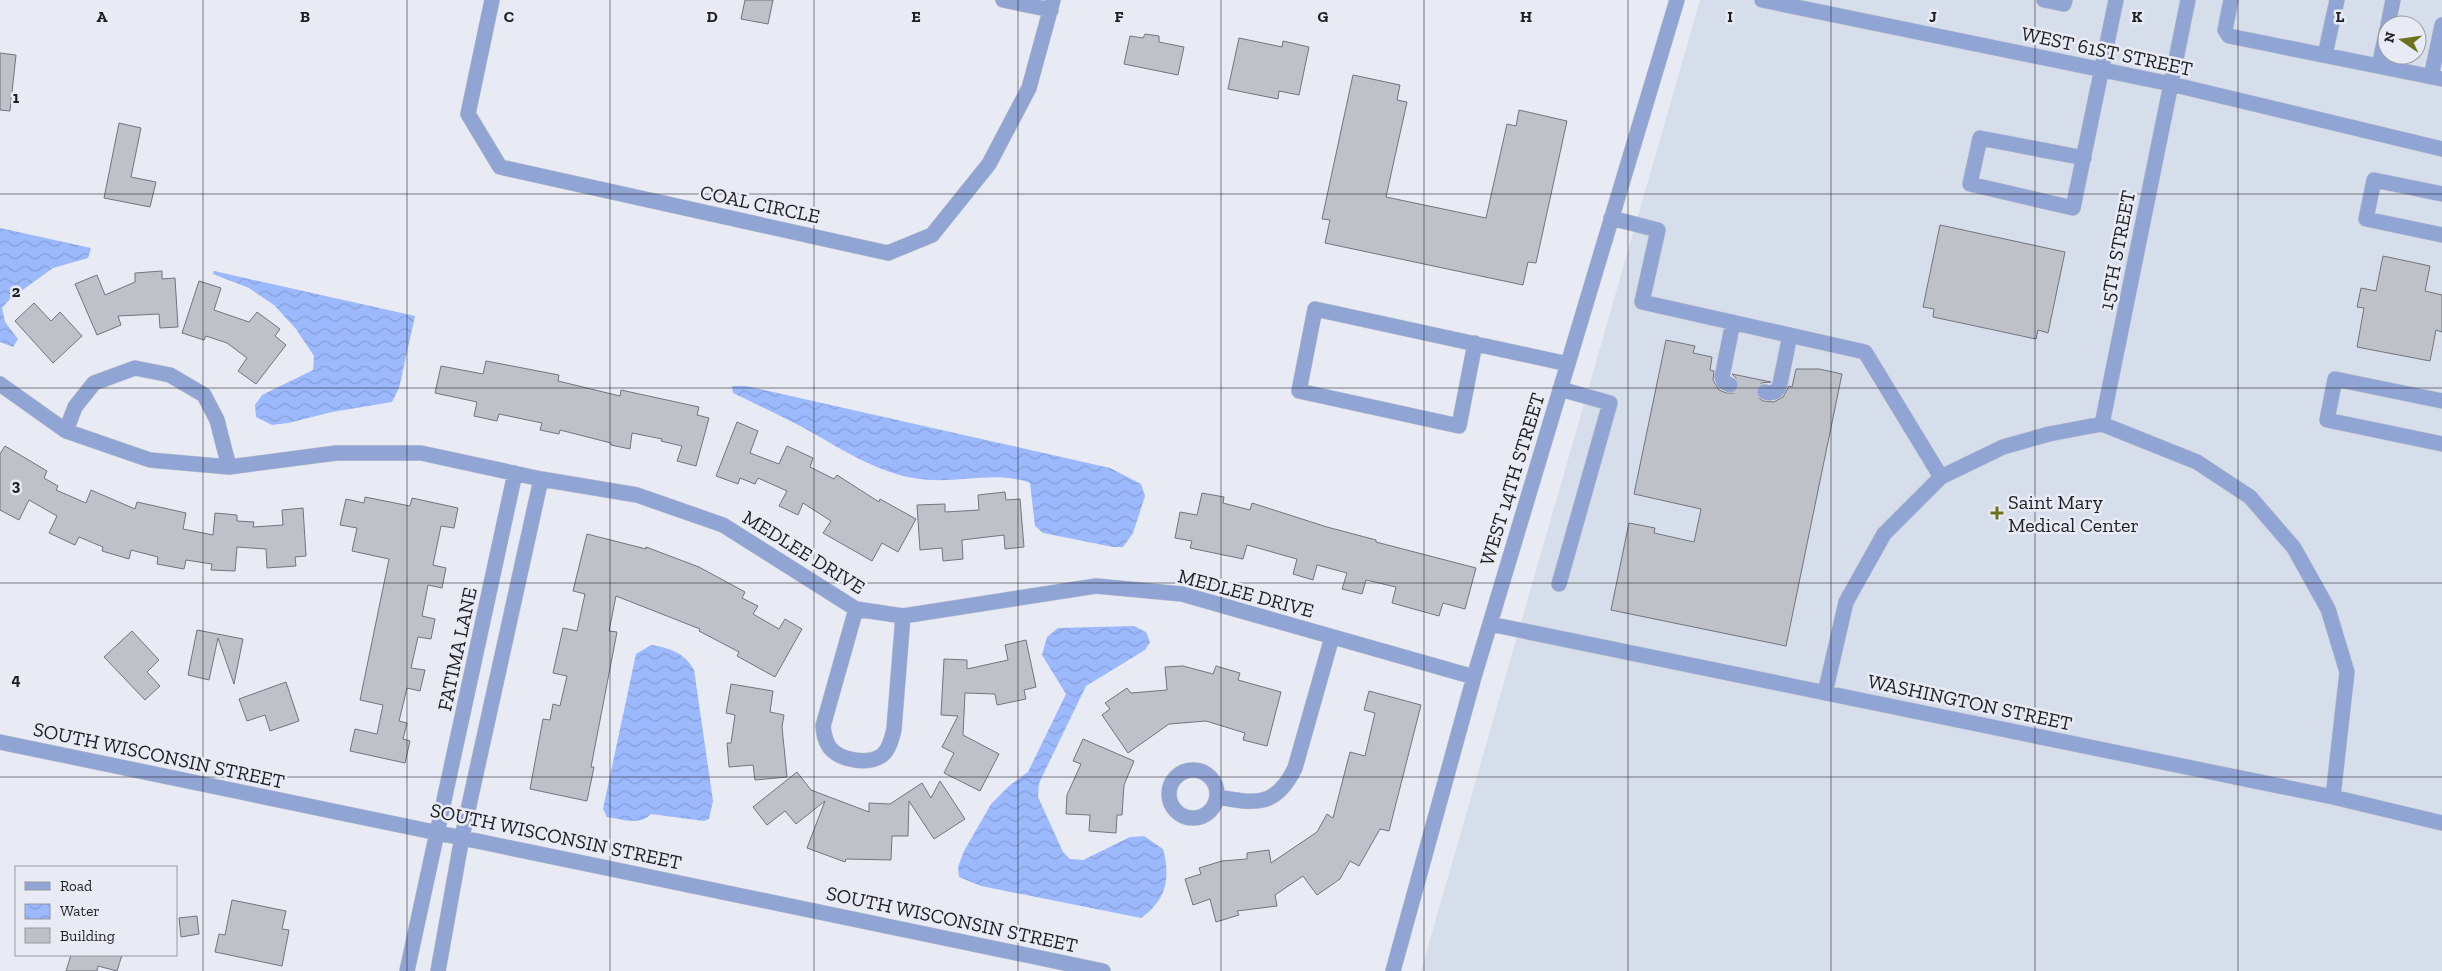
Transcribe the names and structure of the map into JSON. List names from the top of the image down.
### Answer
{
  "streets": {
    "street": [
      "WEST 61ST STREET",
      "COAL CIRCLE",
      "15TH STREET",
      "WEST 14TH STREET",
      "MEDLEE DRIVE",
      "FATIMA LANE",
      "WASHINGTON STREET",
      "SOUTH WISCONSIN STREET"
    ]
  },
  "crossings": [
    ["WEST 61ST STREET", "15TH STREET"],
    ["WEST 14TH STREET", "MEDLEE DRIVE"],
    ["WEST 14TH STREET", "WASHINGTON STREET"],
    ["MEDLEE DRIVE", "FATIMA LANE"],
    ["FATIMA LANE", "SOUTH WISCONSIN STREET"]
  ],
  "places": {
    "health": ["Saint Mary Medical Center"]
  },
  "legend": ["Road", "Water", "Building"],
  "north": "left",
  "grid": {
    "columns": [
      "A",
      "B",
      "C",
      "D",
      "E",
      "F",
      "G",
      "H",
      "I",
      "J",
      "K",
      "L"
    ],
    "rows": [
      "1",
      "2",
      "3",
      "4"
    ]
  }
}
